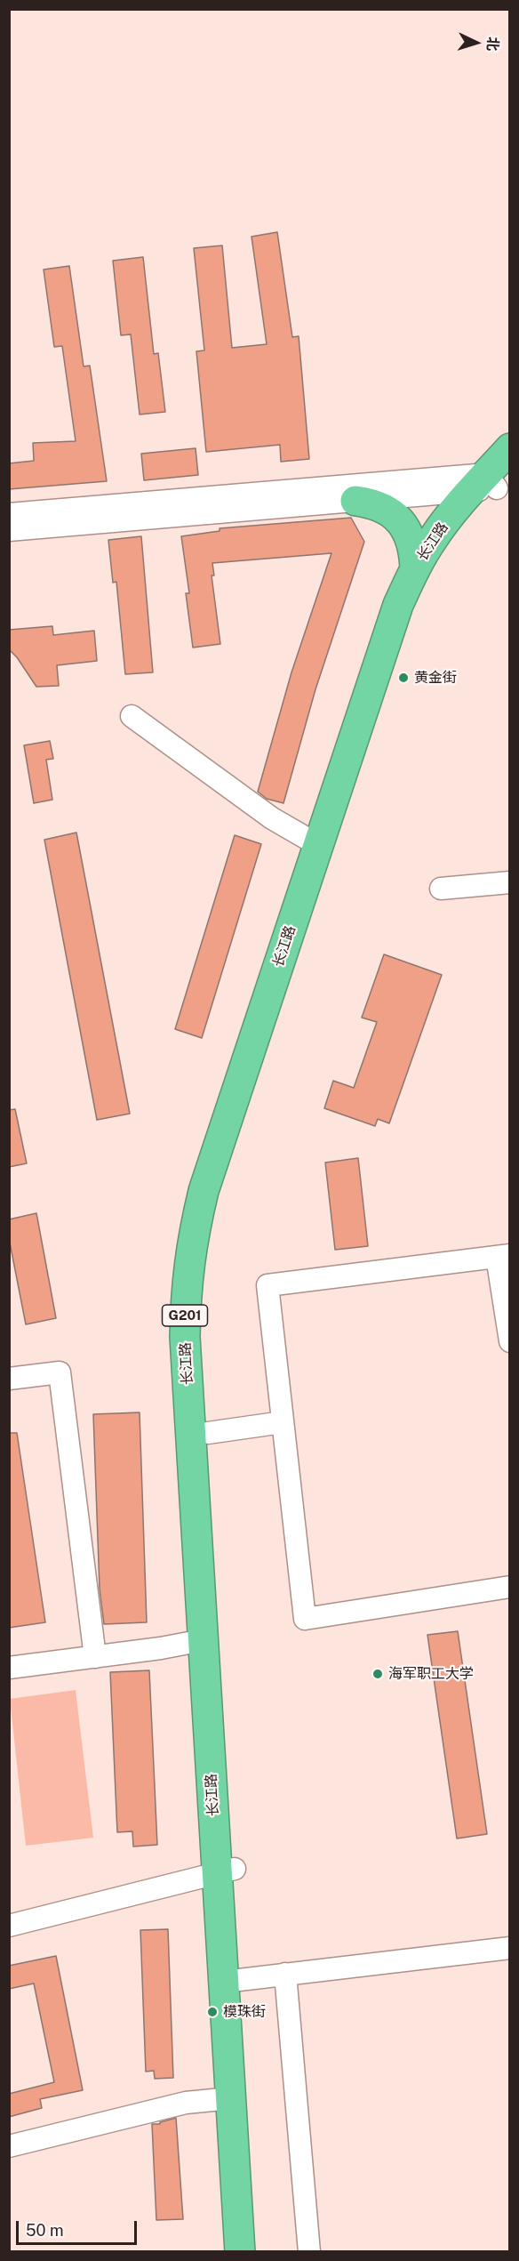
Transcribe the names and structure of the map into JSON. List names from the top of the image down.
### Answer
{
  "streets": {
    "highway": ["长江路", "G201"]
  },
  "places": ["黄金街", "海军职工大学", "模珠街"],
  "scale_bar": "50 m",
  "north": "right"
}
